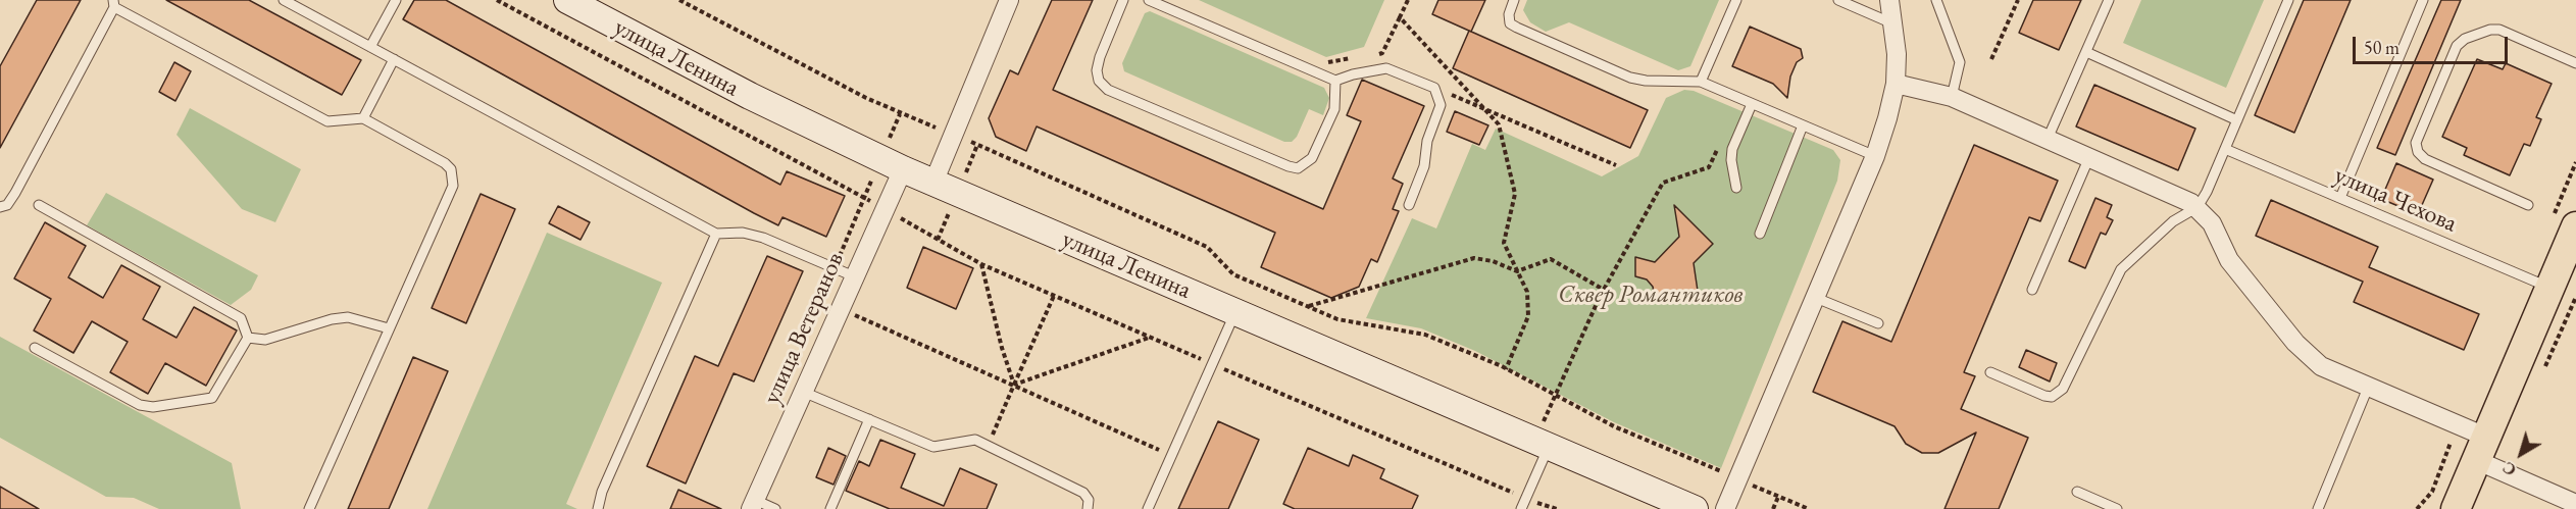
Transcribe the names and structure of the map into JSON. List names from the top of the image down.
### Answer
{
  "streets": {
    "main road": ["улица Ленина"],
    "street": ["улица Ветеранов"],
    "lane": ["улица Чехова"]
  },
  "crossings": [
    ["улица Ленина", "улица Ветеранов"]
  ],
  "parks": ["Сквер Романтиков"],
  "scale_bar": "50 m",
  "north": "bottom left"
}
